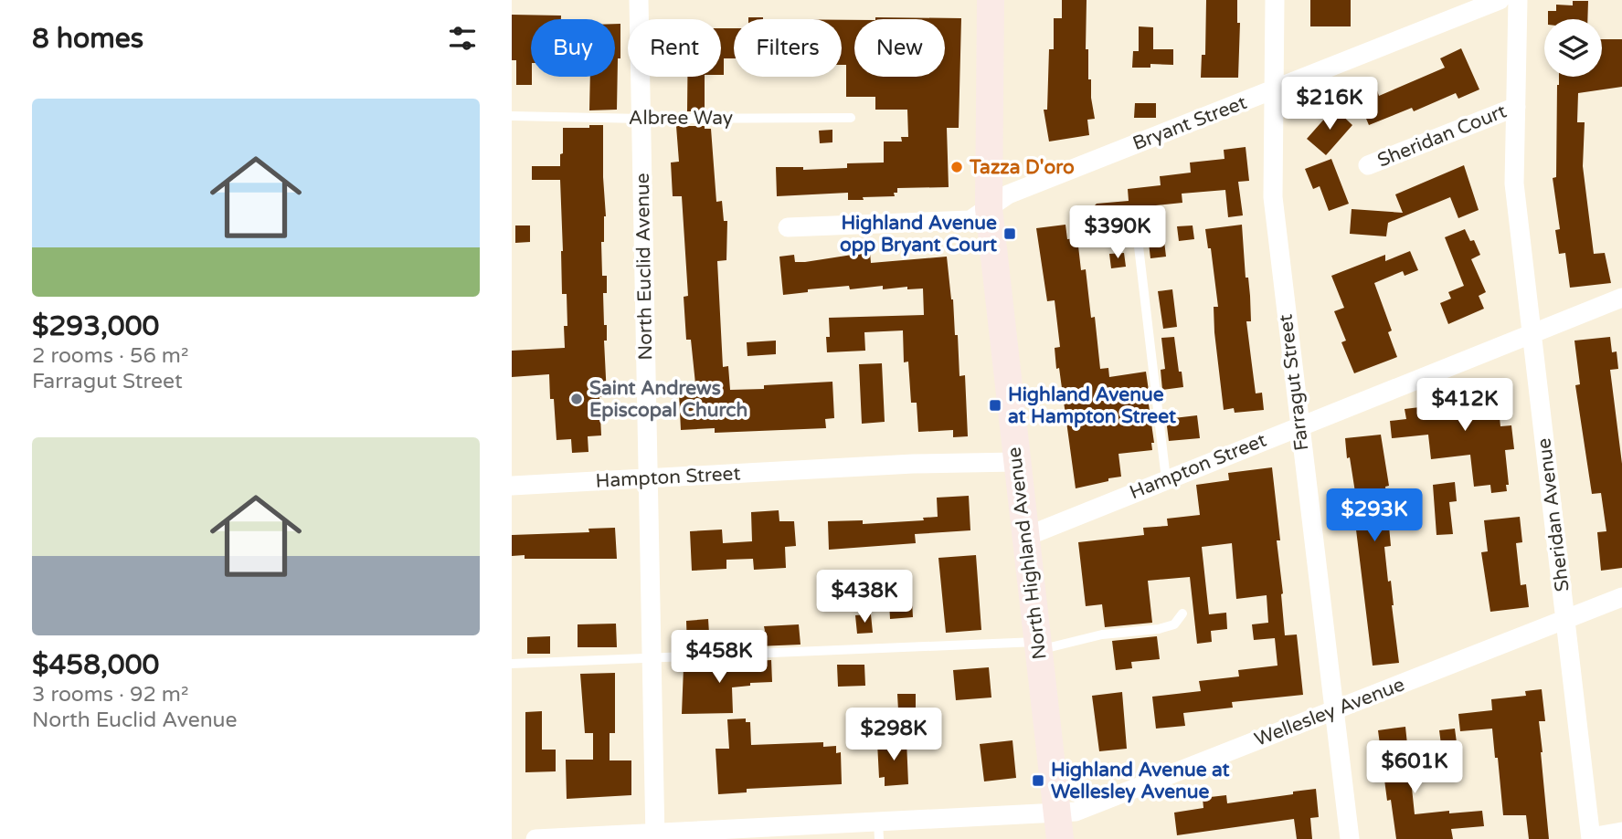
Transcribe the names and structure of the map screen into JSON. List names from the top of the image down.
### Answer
{
  "streets": {
    "main road": ["North Highland Avenue"],
    "street": [
      "Bryant Street",
      "Sheridan Court",
      "North Euclid Avenue",
      "Farragut Street",
      "Hampton Street",
      "Sheridan Avenue",
      "Wellesley Avenue"
    ],
    "lane": ["Albree Way"]
  },
  "crossings": [
    ["Albree Way", "North Euclid Avenue"],
    ["Bryant Street", "Farragut Street"],
    ["Bryant Street", "North Highland Avenue"],
    ["Sheridan Court", "Sheridan Avenue"],
    ["North Euclid Avenue", "Hampton Street"],
    ["North Euclid Avenue", "Wellesley Avenue"],
    ["Farragut Street", "Hampton Street"],
    ["Farragut Street", "Wellesley Avenue"],
    ["Hampton Street", "Sheridan Avenue"],
    ["Hampton Street", "North Highland Avenue"],
    ["Sheridan Avenue", "Wellesley Avenue"],
    ["North Highland Avenue", "Wellesley Avenue"]
  ],
  "places": {
    "other": ["Tazza D'oro", "Saint Andrews Episcopal Church"],
    "transit": ["Highland Avenue opp Bryant Court", "Highland Avenue at Hampton Street", "Highland Avenue at Wellesley Avenue"]
  },
  "page": {
    "heading": "8 homes",
    "chip": [
      "Buy",
      "Rent",
      "Filters",
      "New"
    ],
    "list": [
      {
        "name": "$293,000",
        "note": "2 rooms · 56 m² · Farragut Street"
      },
      {
        "name": "$458,000",
        "note": "3 rooms · 92 m² · North Euclid Avenue"
      }
    ],
    "price": [
      "$216K",
      "$390K",
      "$412K",
      "$293K",
      "$438K",
      "$458K",
      "$298K",
      "$601K"
    ]
  }
}
